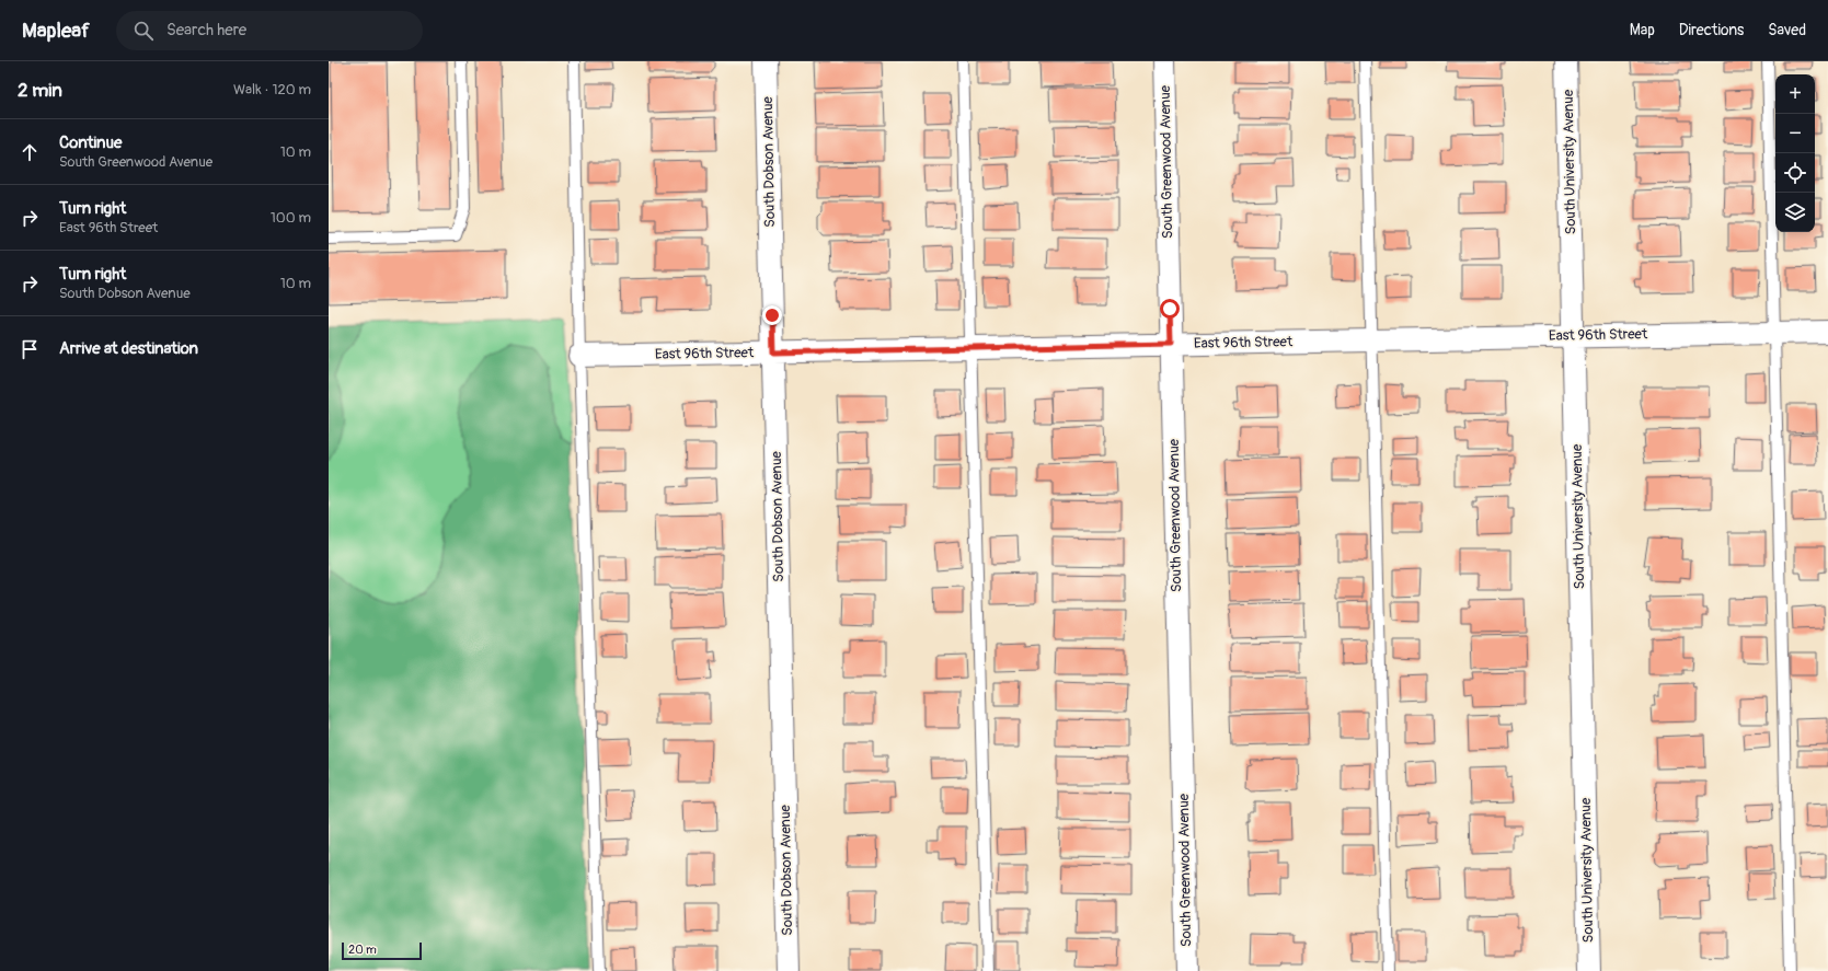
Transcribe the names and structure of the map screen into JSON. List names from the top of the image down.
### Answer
{
  "streets": {
    "street": [
      "South Dobson Avenue",
      "South Greenwood Avenue",
      "South University Avenue",
      "East 96th Street"
    ]
  },
  "crossings": [
    ["South Dobson Avenue", "East 96th Street"],
    ["South Greenwood Avenue", "East 96th Street"],
    ["South University Avenue", "East 96th Street"]
  ],
  "scale_bar": "20 m",
  "page": {
    "header": "Mapleaf",
    "search": "Search here",
    "nav": ["Map", "Directions", "Saved"],
    "heading": ["2 min", "Walk · 120 m"],
    "map_buttons": ["+", "−"],
    "list": [
      ["Continue", "South Greenwood Avenue", "10 m"],
      ["Turn right", "East 96th Street", "100 m"],
      ["Turn right", "South Dobson Avenue", "10 m"],
      "Arrive at destination"
    ],
    "scale": "20 m"
  }
}
